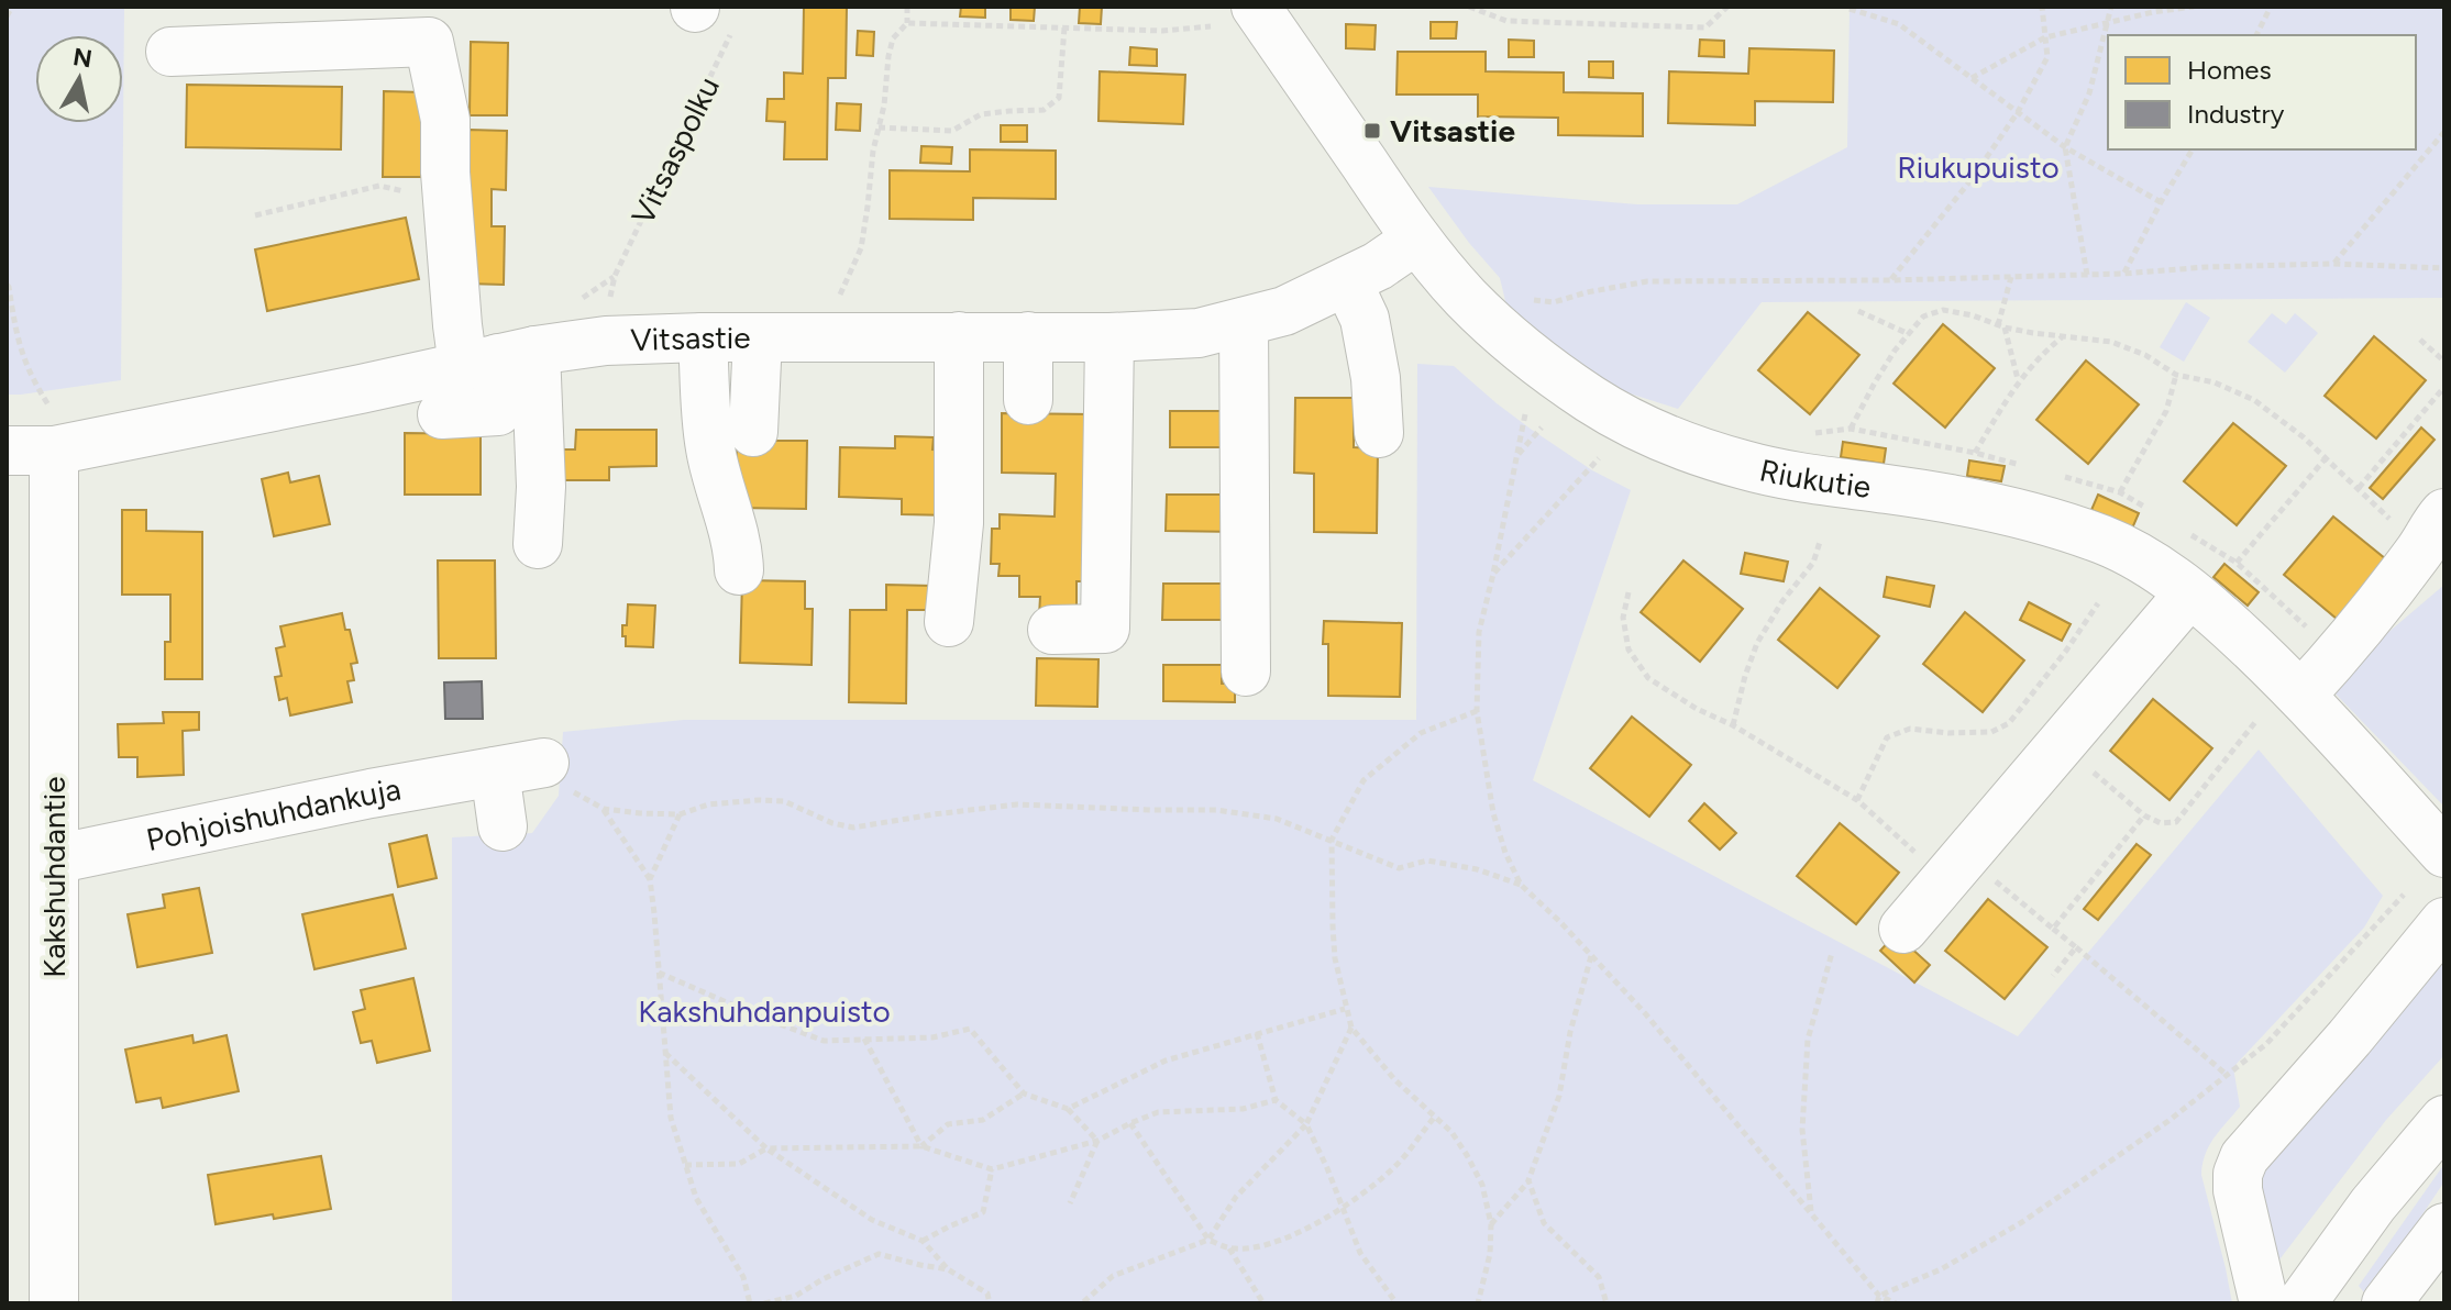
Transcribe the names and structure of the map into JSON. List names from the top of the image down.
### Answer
{
  "streets": {
    "street": [
      "Vitsastie",
      "Riukutie",
      "Pohjoishuhdankuja",
      "Kakshuhdantie"
    ],
    "path": ["Vitsaspolku"]
  },
  "crossings": [
    ["Vitsastie", "Riukutie"],
    ["Vitsastie", "Kakshuhdantie"],
    ["Pohjoishuhdankuja", "Kakshuhdantie"]
  ],
  "parks": ["Riukupuisto", "Kakshuhdanpuisto"],
  "places": {
    "transit": ["Vitsastie"]
  },
  "legend": ["Homes", "Industry"],
  "north": "top"
}
